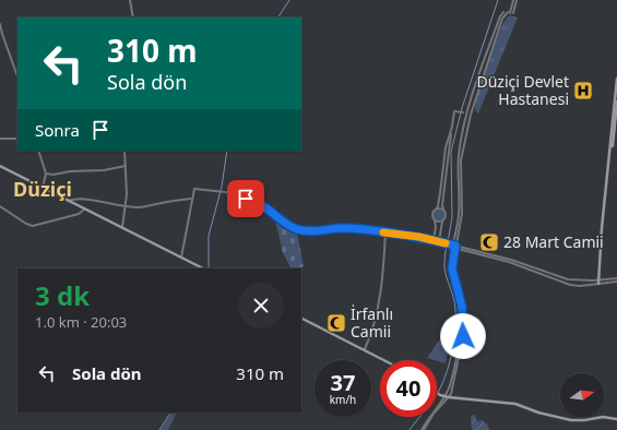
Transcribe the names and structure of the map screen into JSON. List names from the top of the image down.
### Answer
{
  "districts": ["Düziçi"],
  "places": {
    "hospital": ["Düziçi Devlet Hastanesi"],
    "mosque": ["28 Mart Camii", "İrfanlı Camii"]
  },
  "north": "right",
  "page": {
    "turn": ["310 m", "Sola dön"],
    "then": "Sonra",
    "heading": ["3 dk", "1.0 km · 20:03"],
    "list": [
      {
        "name": "Sola dön",
        "value": "310 m"
      }
    ],
    "speed": "37 km/h",
    "limit": "40"
  }
}
